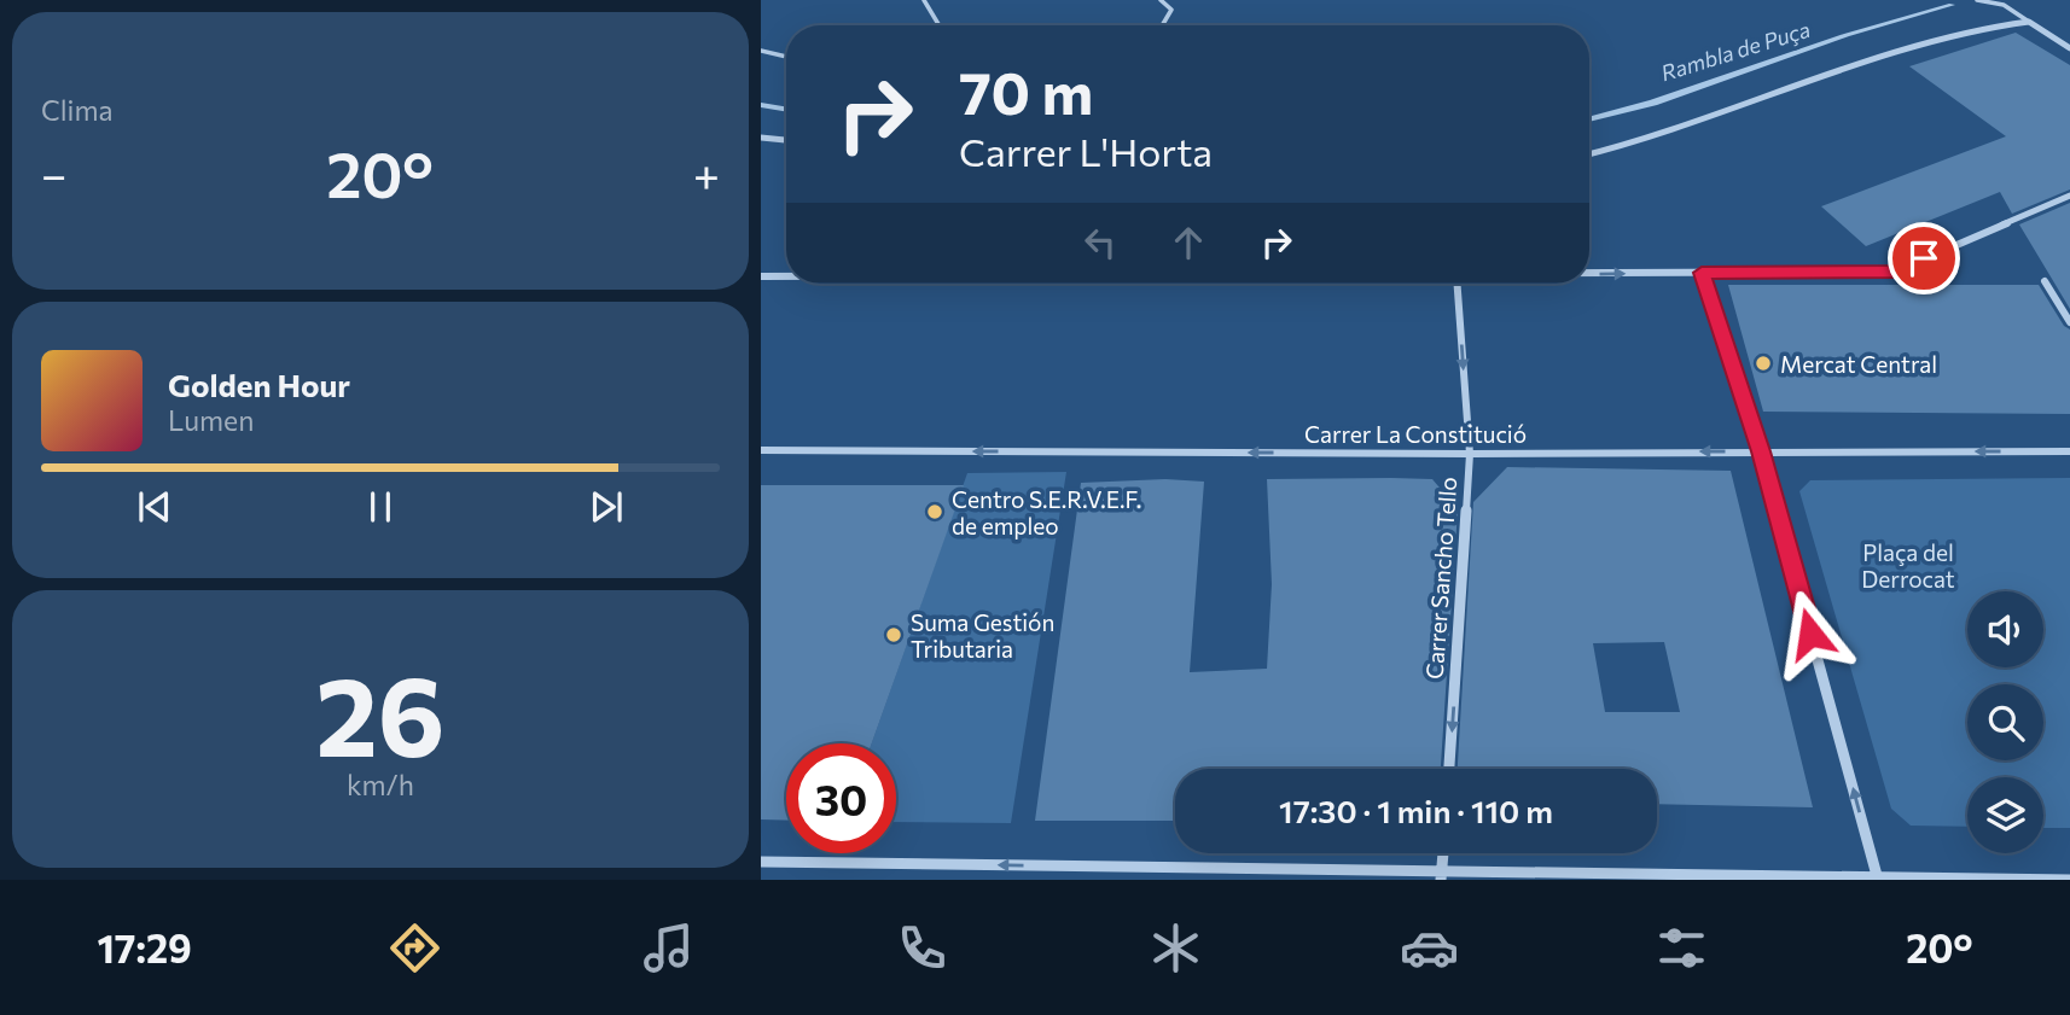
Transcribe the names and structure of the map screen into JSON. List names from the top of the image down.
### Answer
{
  "streets": {
    "street": ["Carrer La Constitució", "Carrer Sancho Tello"]
  },
  "crossings": [
    ["Carrer La Constitució", "Carrer Sancho Tello"]
  ],
  "one_way": ["Carrer La Constitució", "Carrer Sancho Tello"],
  "water": ["Rambla de Puça"],
  "parks": ["Plaça del Derrocat"],
  "places": ["Mercat Central", "Centro S.E.R.V.E.F. de empleo", "Suma Gestión Tributaria"],
  "page": {
    "tile": [
      "Clima",
      ["26", "km/h"]
    ],
    "turn": ["70 m", "Carrer L'Horta"],
    "heat": ["−", "20°", "+"],
    "song": ["Golden Hour", "Lumen"],
    "limit": "30",
    "trip": "17:30 · 1 min · 110 m",
    "tabs": ["17:29", "20°"]
  }
}
